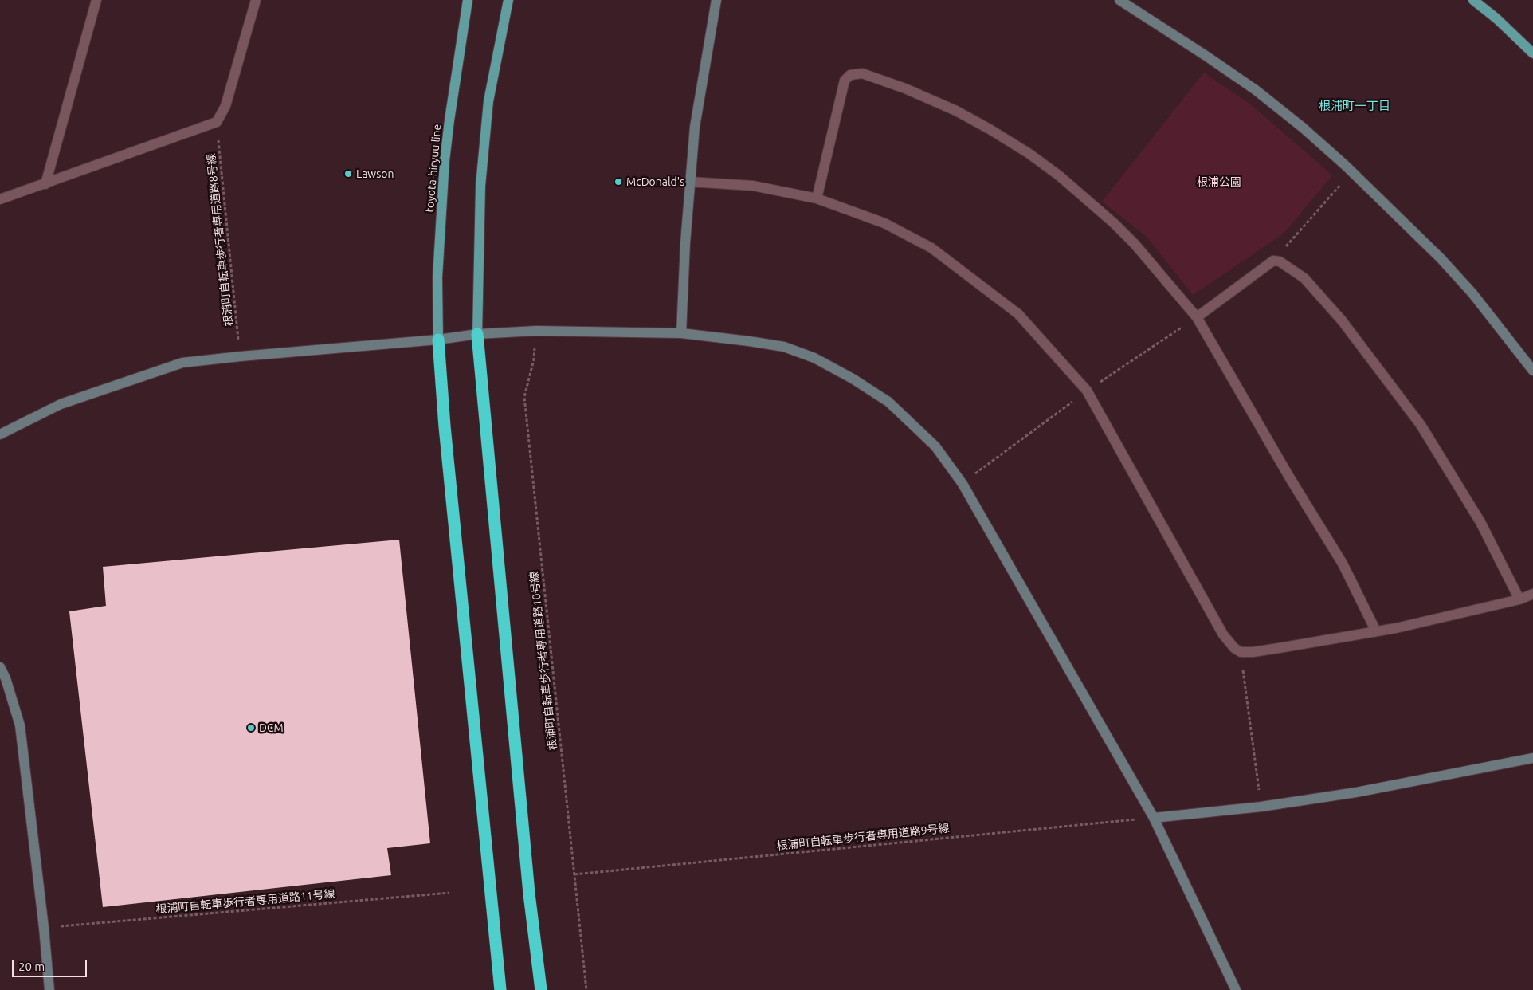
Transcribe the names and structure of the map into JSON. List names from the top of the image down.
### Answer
{
  "streets": {
    "main road": ["toyota-hiryuu line"],
    "path": [
      "根浦町自転車歩行者専用道路8号線",
      "根浦町自転車歩行者専用道路10号線",
      "根浦町自転車歩行者専用道路9号線",
      "根浦町自転車歩行者専用道路11号線"
    ]
  },
  "crossings": [
    ["根浦町自転車歩行者専用道路10号線", "根浦町自転車歩行者専用道路9号線"]
  ],
  "districts": ["根浦町一丁目"],
  "parks": ["根浦公園"],
  "places": ["Lawson", "McDonald's", "DCM"],
  "scale_bar": "20 m"
}
